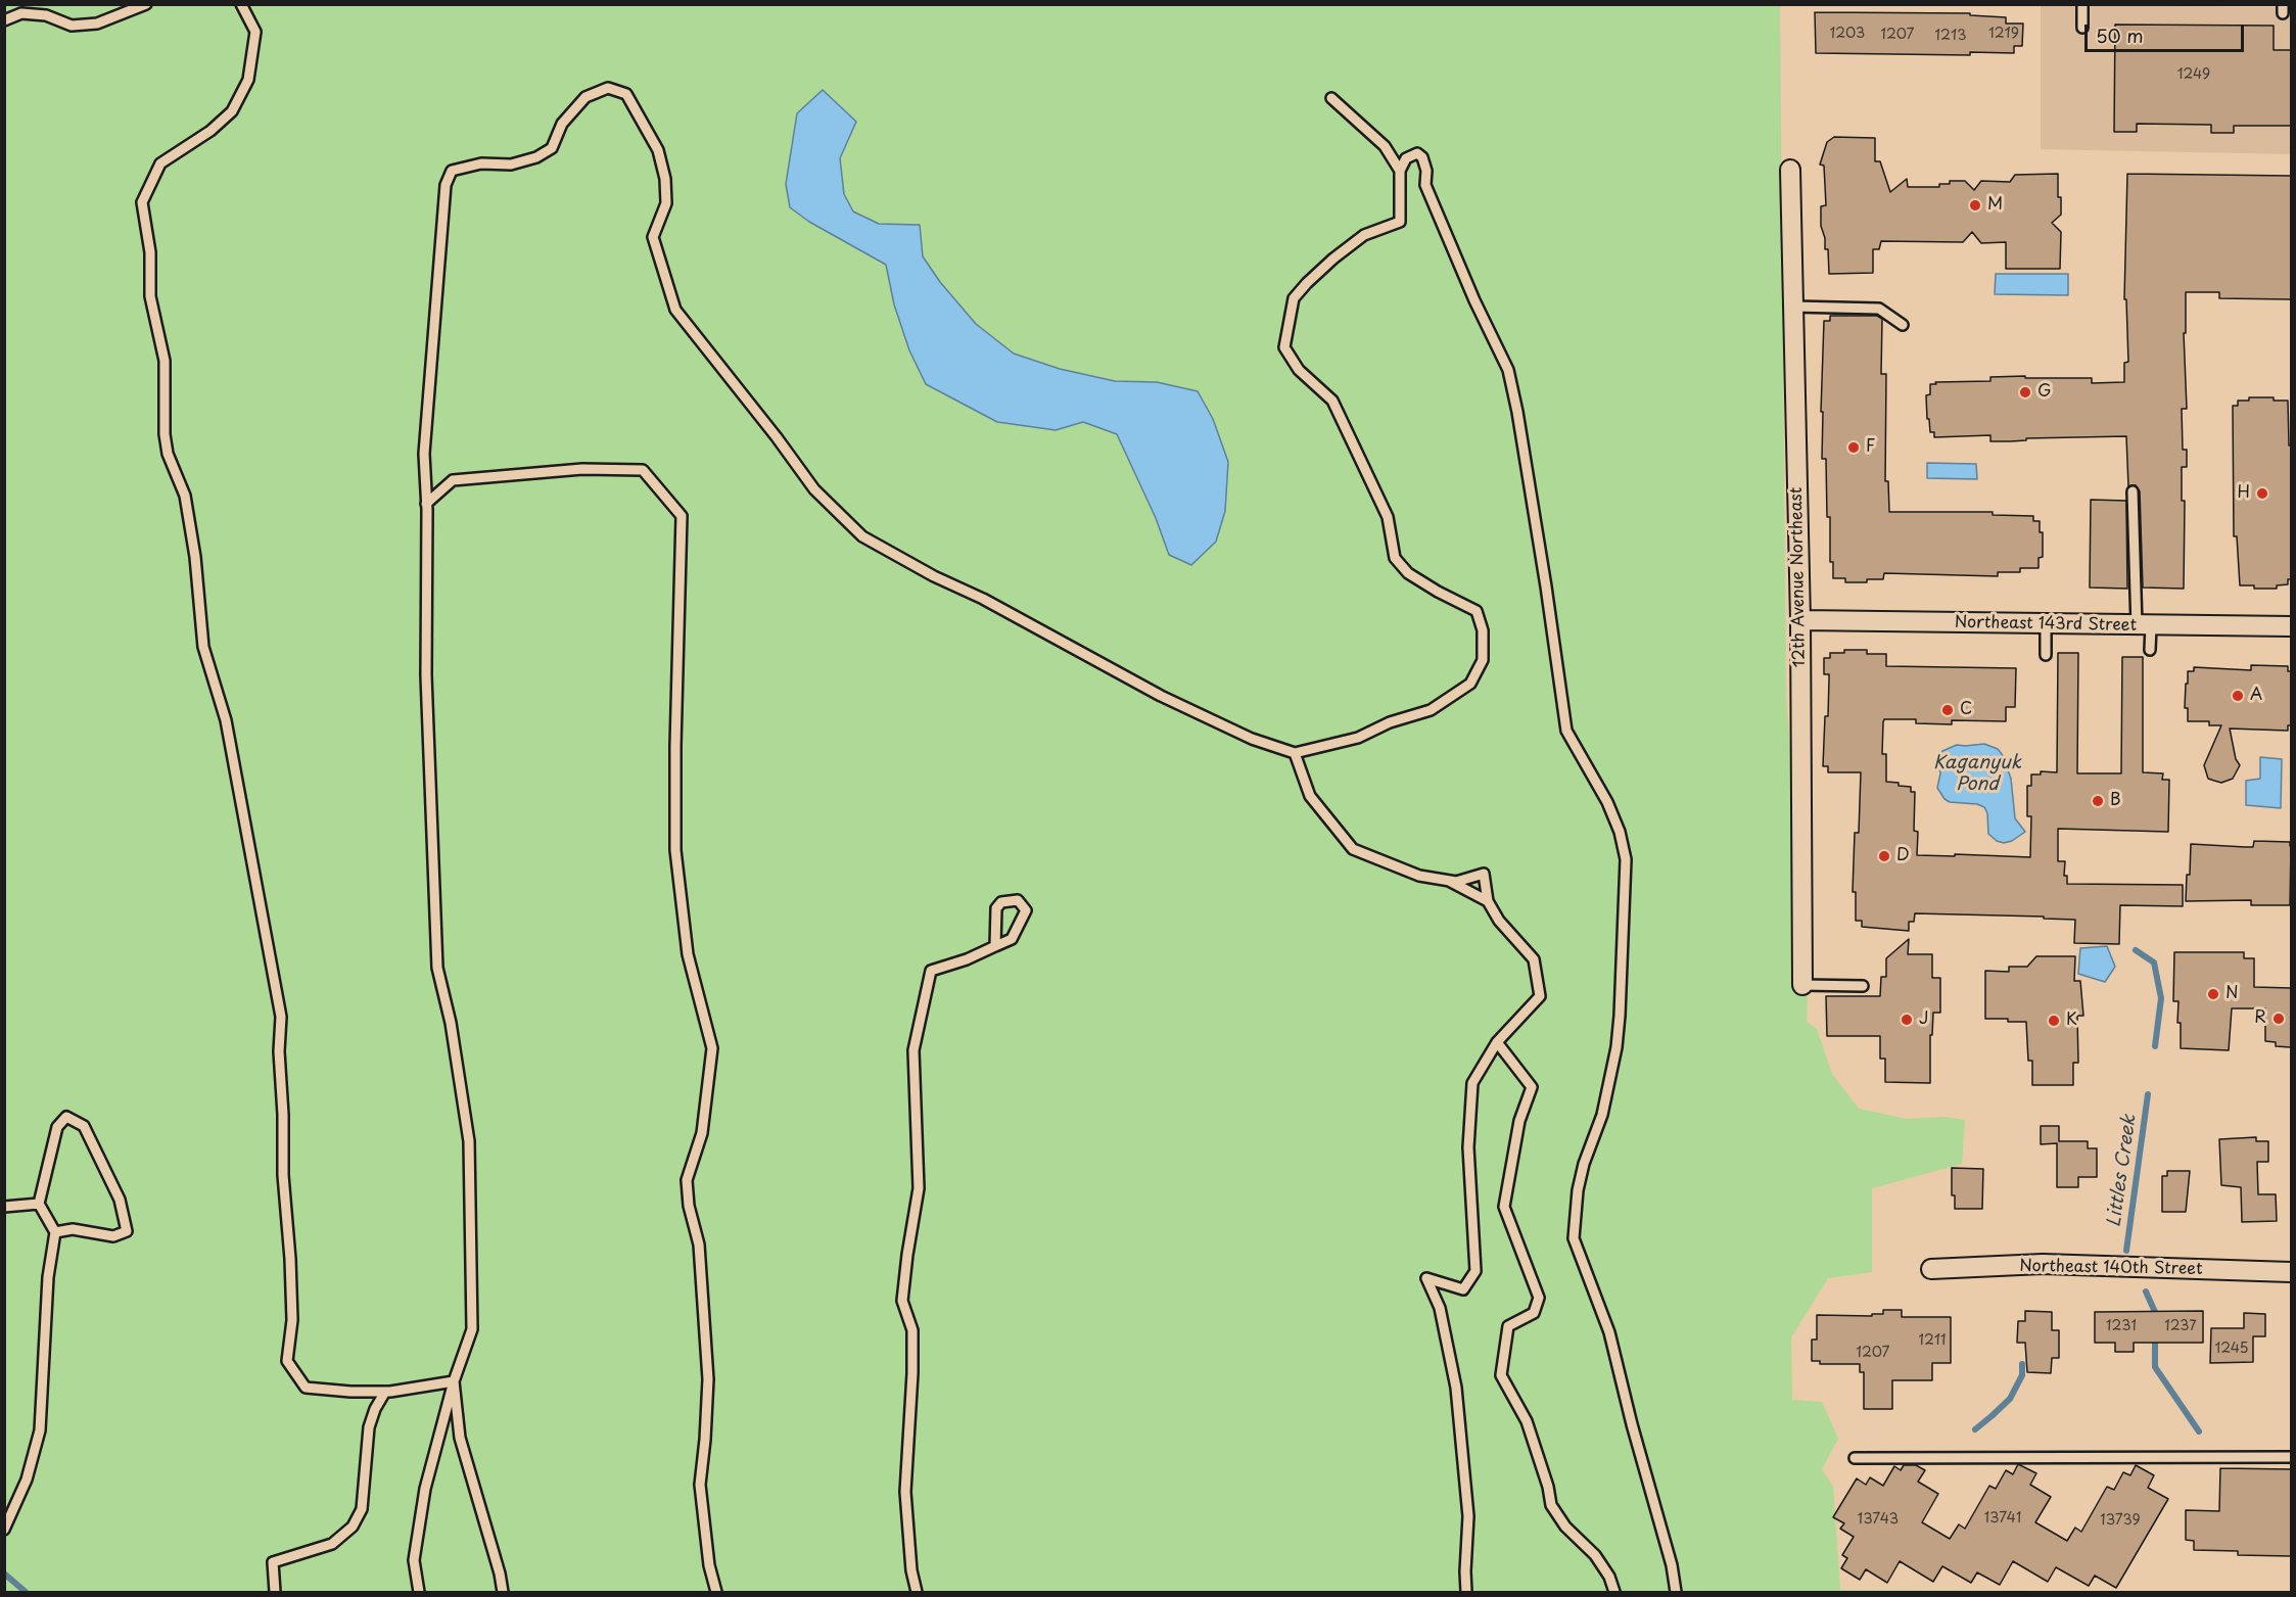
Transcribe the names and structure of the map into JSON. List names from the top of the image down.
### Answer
{
  "streets": {
    "street": ["12th Avenue Northeast", "Northeast 143rd Street", "Northeast 140th Street"]
  },
  "crossings": [
    ["12th Avenue Northeast", "Northeast 143rd Street"]
  ],
  "water": ["Kaganyuk Pond", "Littles Creek"],
  "places": [
    "M",
    "G",
    "F",
    "H",
    "A",
    "C",
    "B",
    "D",
    "N",
    "R",
    "J",
    "K"
  ],
  "house_numbers": [
    "1203",
    "1219",
    "1207",
    "1213",
    "1249",
    "1231",
    "1237",
    "1211",
    "1245",
    "1207",
    "13741",
    "13743",
    "13739"
  ],
  "scale_bar": "50 m"
}
